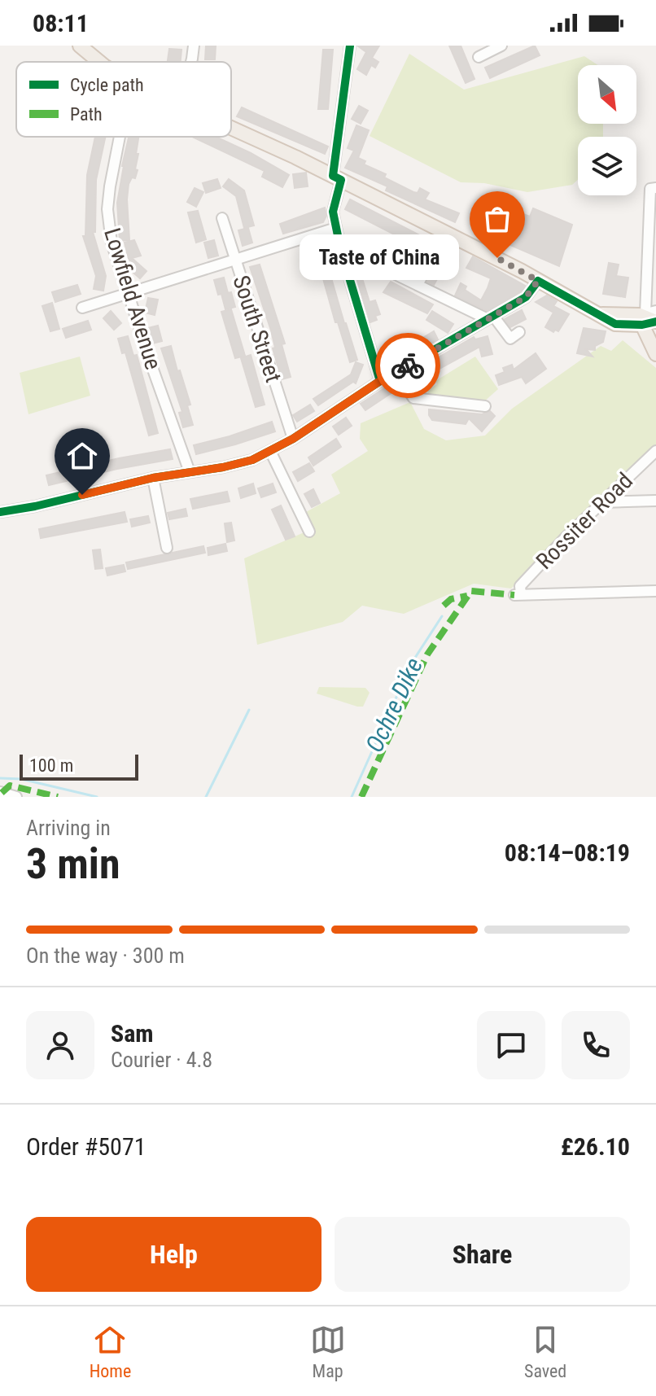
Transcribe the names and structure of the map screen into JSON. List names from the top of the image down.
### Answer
{
  "streets": {
    "street": ["Lowfield Avenue", "South Street", "Rossiter Road"]
  },
  "water": ["Ochre Dike"],
  "places": ["Taste of China"],
  "legend": ["Cycle path", "Path"],
  "scale_bar": "100 m",
  "north": "bottom right",
  "page": {
    "status": "08:11",
    "bubble": "Taste of China",
    "scale": "100 m",
    "heading": ["3 min", "Arriving in", "08:14–08:19"],
    "panel": [
      "Sam",
      "Courier · 4.8",
      "Order #5071",
      "£26.10"
    ],
    "bar": "On the way · 300 m",
    "buttons": ["Help", "Share"],
    "tabs": ["Home", "Map", "Saved"]
  }
}
